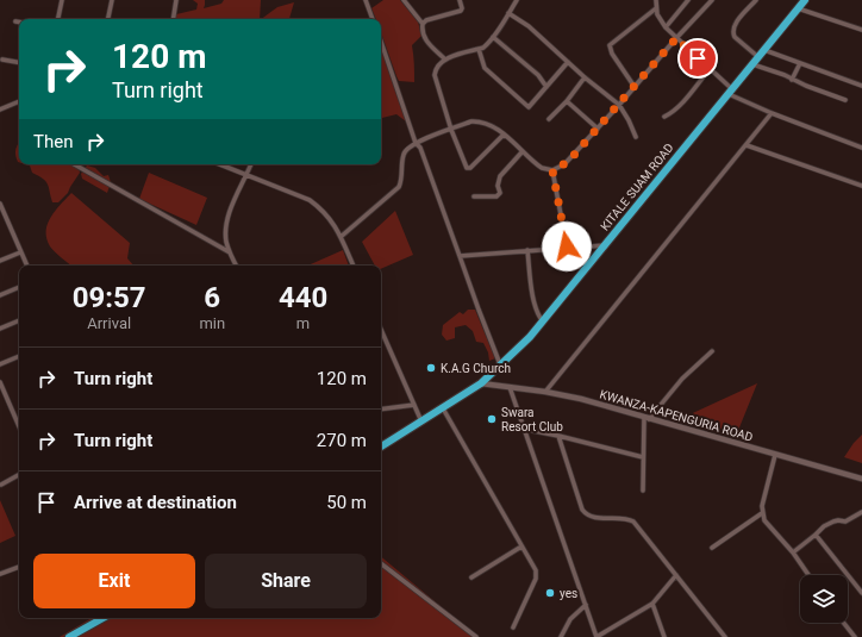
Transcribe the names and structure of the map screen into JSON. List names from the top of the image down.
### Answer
{
  "streets": {
    "highway": ["KITALE SUAM ROAD"],
    "street": ["KWANZA-KAPENGURIA ROAD"]
  },
  "crossings": [
    ["KITALE SUAM ROAD", "KWANZA-KAPENGURIA ROAD"]
  ],
  "places": ["K.A.G Church", "Swara Resort Club", "yes"],
  "page": {
    "turn": ["120 m", "Turn right"],
    "then": "Then",
    "eta": [
      "09:57",
      "Arrival",
      "6",
      "min",
      "440",
      "m"
    ],
    "list": [
      {
        "name": "Turn right",
        "value": "120 m"
      },
      {
        "name": "Turn right",
        "value": "270 m"
      },
      {
        "name": "Arrive at destination",
        "value": "50 m"
      }
    ],
    "buttons": ["Exit", "Share"]
  }
}
